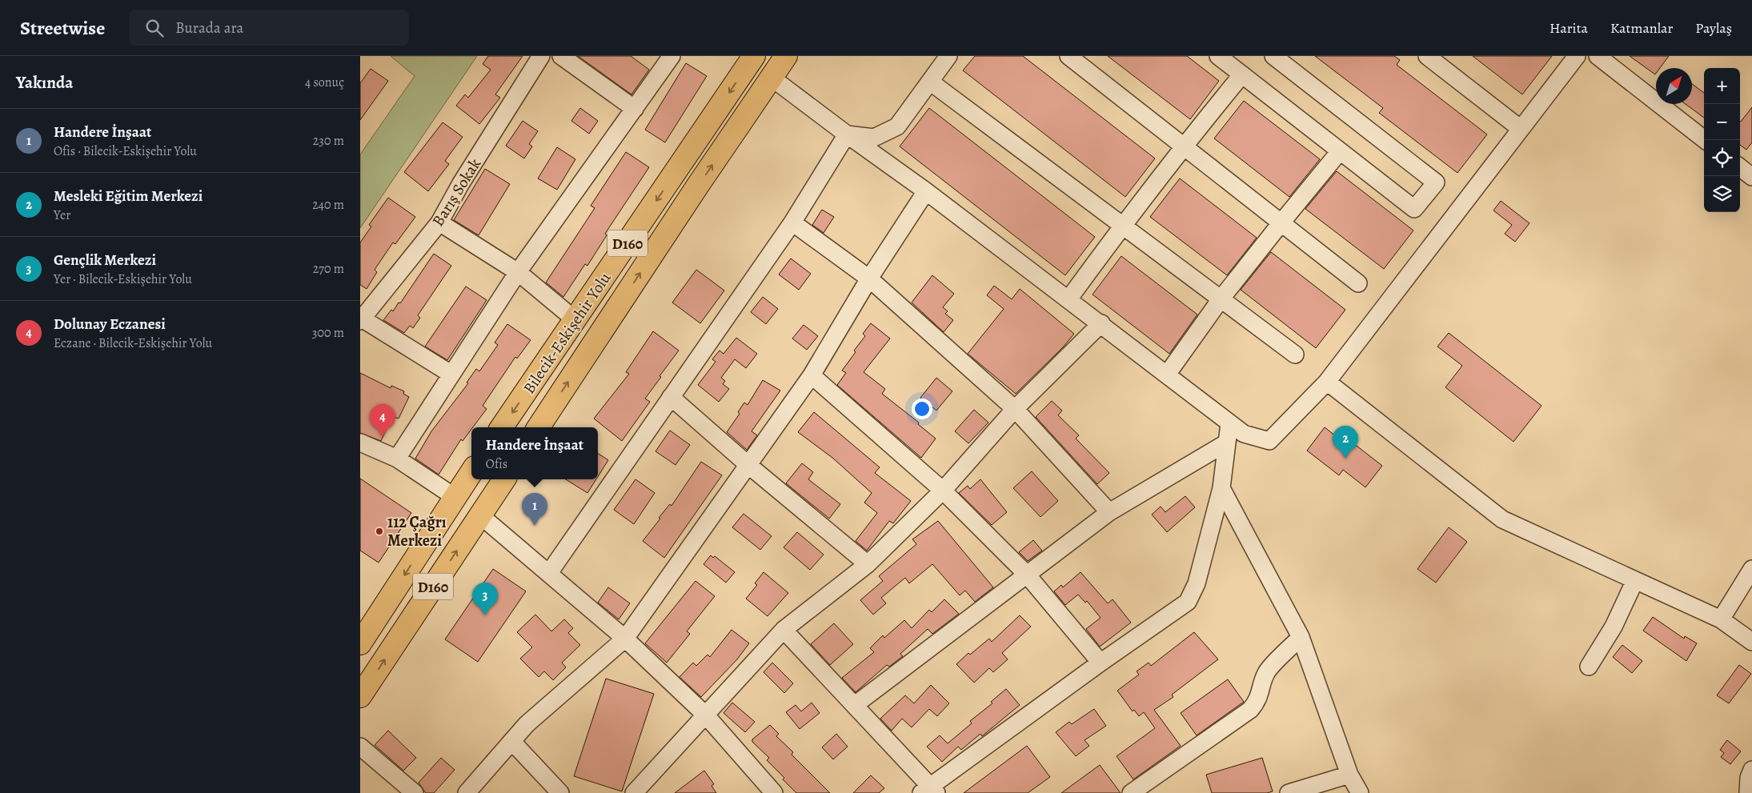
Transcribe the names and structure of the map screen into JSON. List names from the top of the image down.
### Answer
{
  "streets": {
    "main road": ["D160", "Bilecik-Eskişehir Yolu"],
    "street": ["Barış Sokak"]
  },
  "places": ["112 Çağrı Merkezi"],
  "north": "top right",
  "page": {
    "header": "Streetwise",
    "search": "Burada ara",
    "nav": ["Harita", "Katmanlar", "Paylaş"],
    "heading": ["Yakında", "4 sonuç"],
    "map_buttons": ["+", "−"],
    "list": [
      {
        "mark": "1",
        "name": "Handere İnşaat",
        "note": "Ofis · Bilecik-Eskişehir Yolu",
        "value": "230 m"
      },
      {
        "mark": "2",
        "name": "Mesleki Eğitim Merkezi",
        "note": "Yer",
        "value": "240 m"
      },
      {
        "mark": "3",
        "name": "Gençlik Merkezi",
        "note": "Yer · Bilecik-Eskişehir Yolu",
        "value": "270 m"
      },
      {
        "mark": "4",
        "name": "Dolunay Eczanesi",
        "note": "Eczane · Bilecik-Eskişehir Yolu",
        "value": "300 m"
      }
    ],
    "pins": [
      "4",
      "2",
      "1",
      "3"
    ],
    "popup": ["Handere İnşaat", "Ofis"]
  }
}
